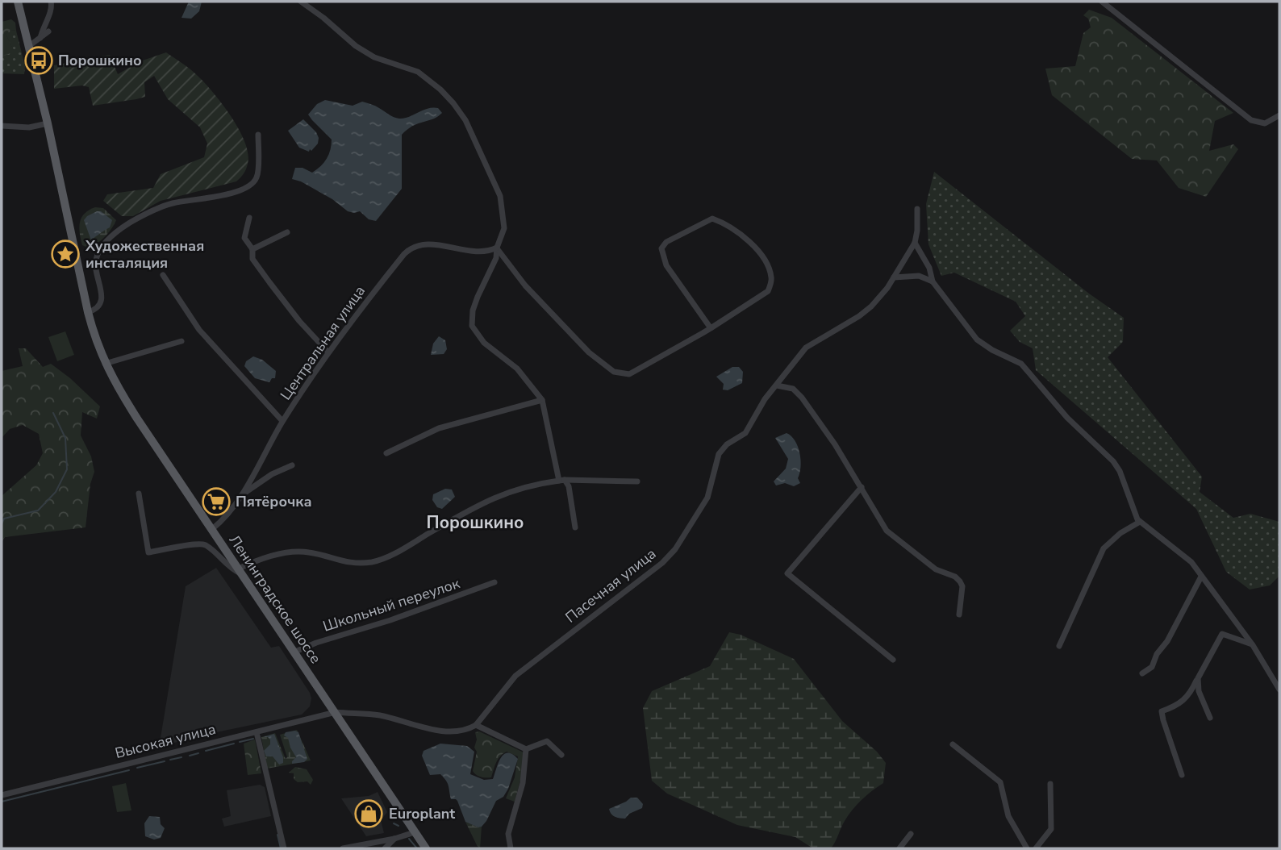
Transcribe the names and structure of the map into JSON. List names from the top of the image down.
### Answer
{
  "streets": {
    "main road": ["Ленинградское шоссе"],
    "street": [
      "Центральная улица",
      "Пасечная улица",
      "Школьный переулок",
      "Высокая улица"
    ]
  },
  "crossings": [
    ["Центральная улица", "Ленинградское шоссе"],
    ["Ленинградское шоссе", "Школьный переулок"],
    ["Ленинградское шоссе", "Высокая улица"]
  ],
  "districts": ["Порошкино"],
  "places": {
    "bus stop": ["Порошкино"],
    "place": ["Художественная инсталяция"],
    "supermarket": ["Пятёрочка"],
    "shop": ["Europlant"]
  }
}
